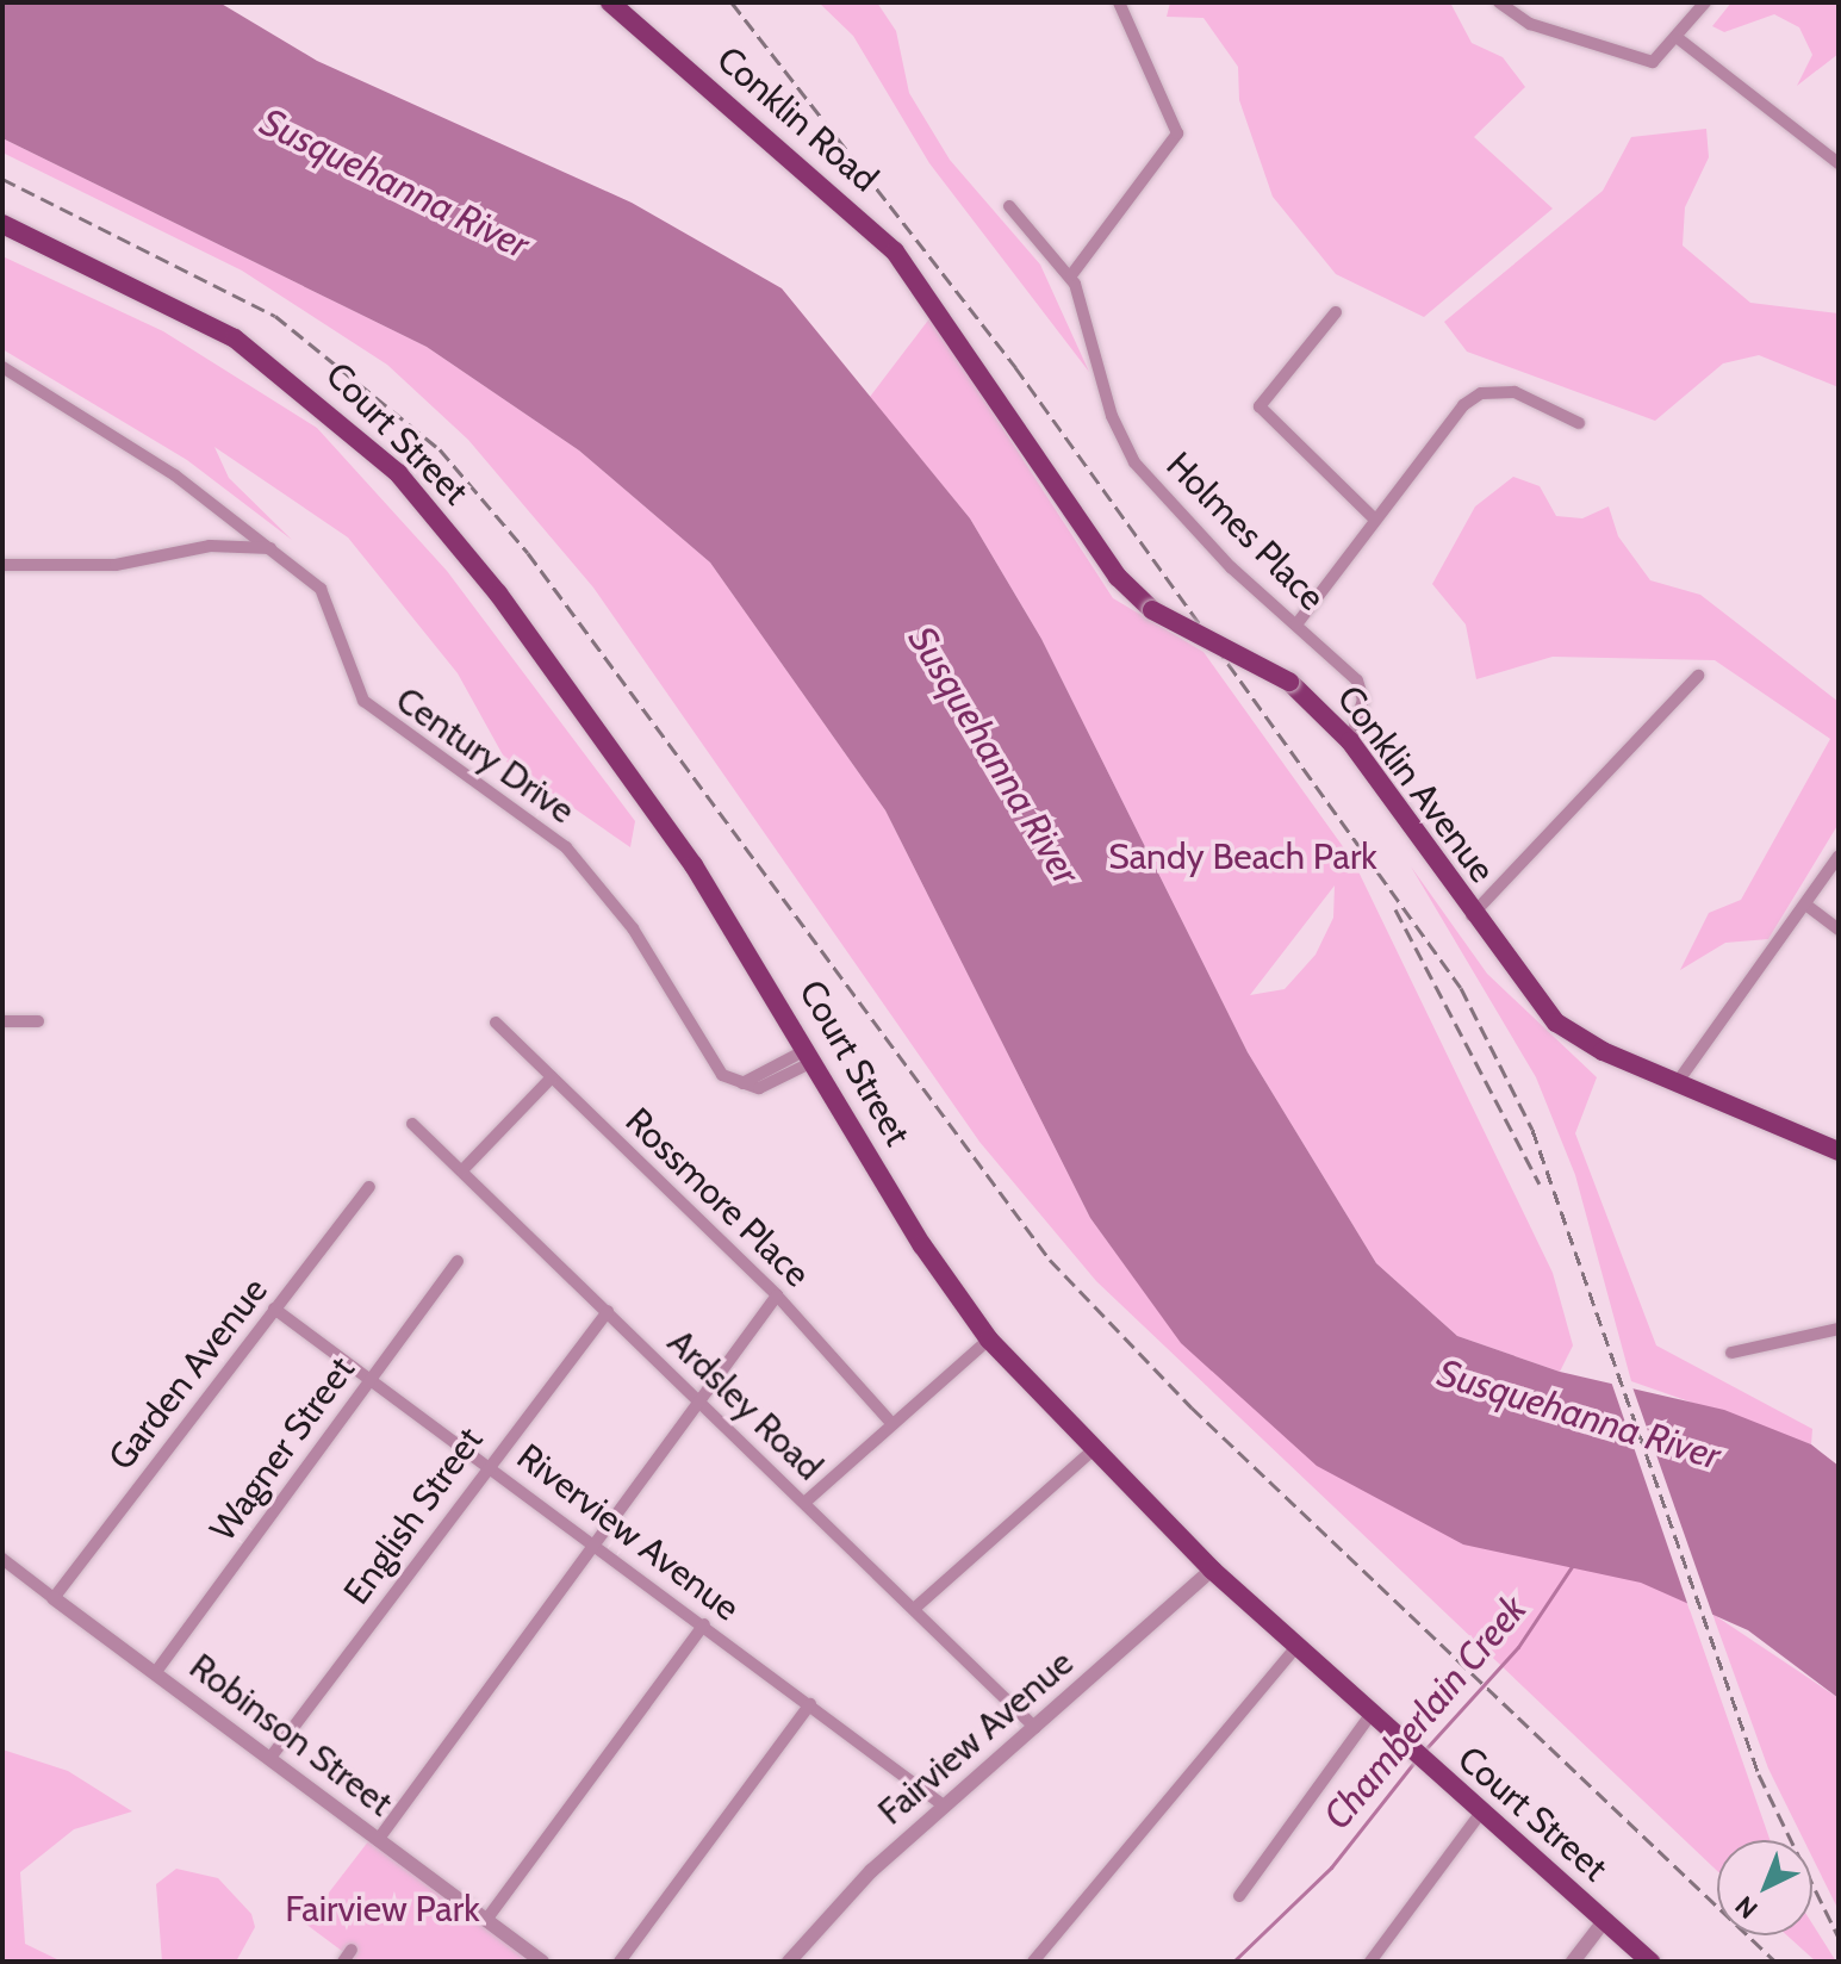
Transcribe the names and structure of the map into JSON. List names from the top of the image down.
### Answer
{
  "streets": {
    "main road": ["Conklin Road", "Court Street", "Conklin Avenue"],
    "street": [
      "Holmes Place",
      "Century Drive",
      "Rossmore Place",
      "Garden Avenue",
      "Ardsley Road",
      "Wagner Street",
      "English Street",
      "Riverview Avenue",
      "Robinson Street",
      "Fairview Avenue"
    ]
  },
  "crossings": [
    ["Conklin Road", "Conklin Avenue"],
    ["Court Street", "Century Drive"],
    ["Court Street", "Fairview Avenue"],
    ["Holmes Place", "Conklin Avenue"],
    ["Garden Avenue", "Riverview Avenue"],
    ["Garden Avenue", "Robinson Street"],
    ["Ardsley Road", "English Street"],
    ["Ardsley Road", "Fairview Avenue"],
    ["Wagner Street", "Riverview Avenue"],
    ["Wagner Street", "Robinson Street"],
    ["English Street", "Riverview Avenue"],
    ["English Street", "Robinson Street"],
    ["Riverview Avenue", "Fairview Avenue"]
  ],
  "water": ["Susquehanna River", "Chamberlain Creek"],
  "parks": ["Sandy Beach Park", "Fairview Park"],
  "north": "bottom left"
}
